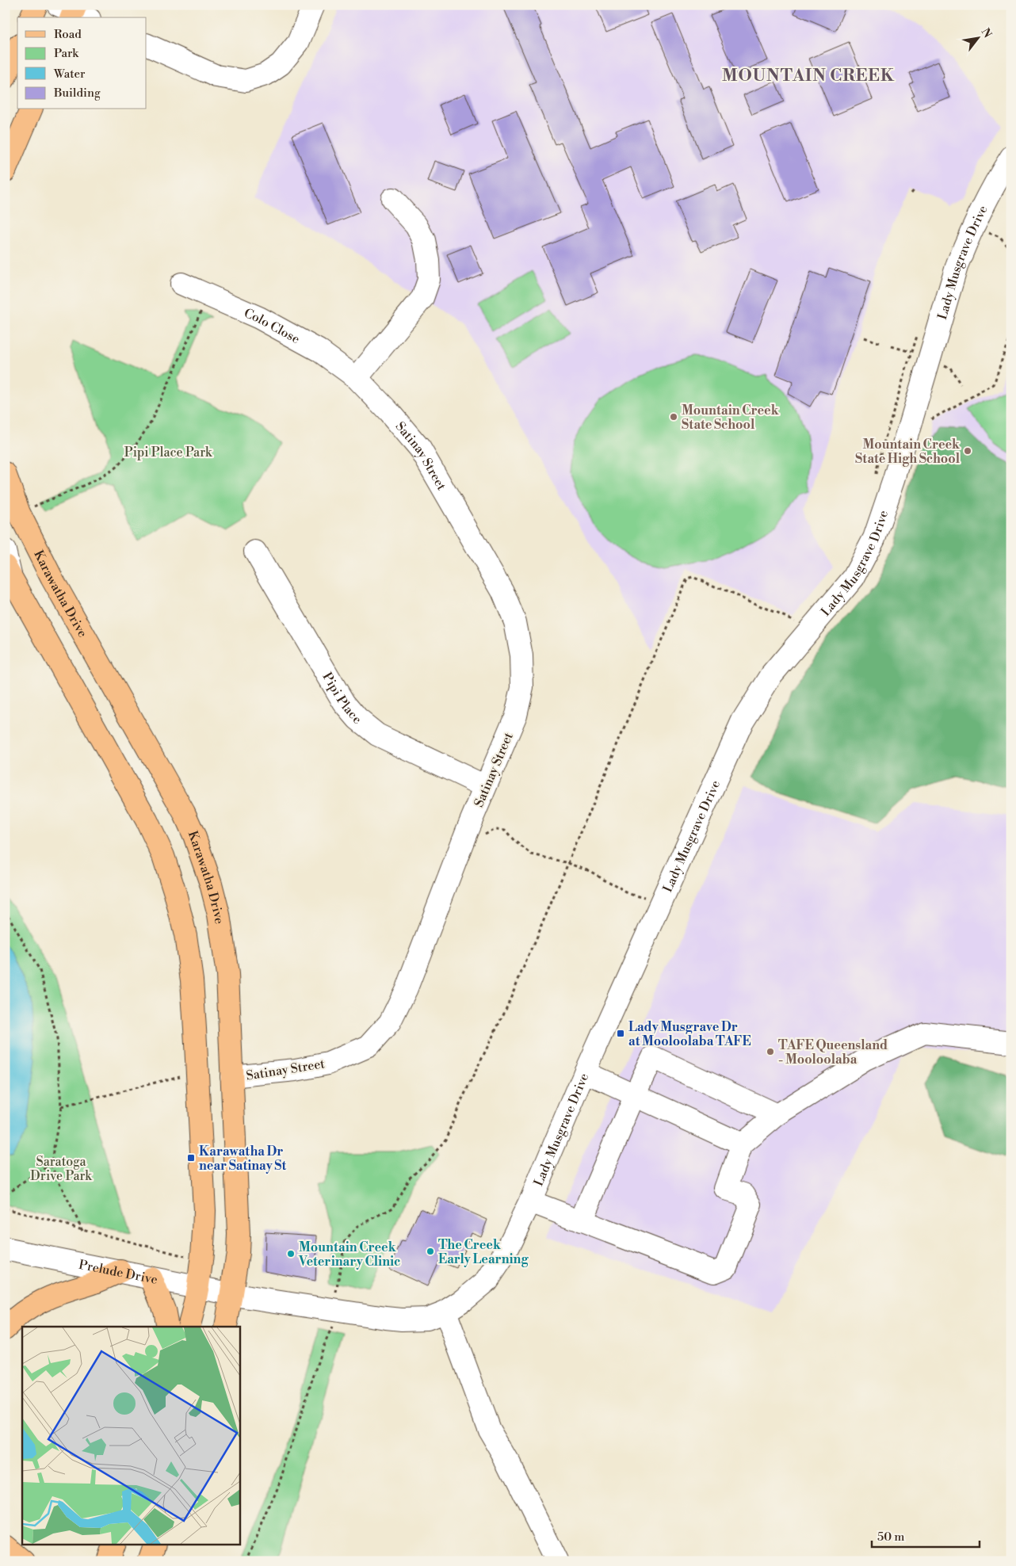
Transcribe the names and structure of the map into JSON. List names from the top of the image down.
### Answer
{
  "streets": {
    "main road": ["Karawatha Drive"],
    "street": [
      "Lady Musgrave Drive",
      "Colo Close",
      "Satinay Street",
      "Pipi Place",
      "Prelude Drive"
    ]
  },
  "crossings": [
    ["Lady Musgrave Drive", "Karawatha Drive"],
    ["Lady Musgrave Drive", "Prelude Drive"],
    ["Colo Close", "Satinay Street"],
    ["Satinay Street", "Karawatha Drive"],
    ["Satinay Street", "Pipi Place"],
    ["Karawatha Drive", "Prelude Drive"]
  ],
  "districts": ["MOUNTAIN CREEK"],
  "parks": ["Pipi Place Park", "Saratoga Drive Park"],
  "places": {
    "other": [
      "Mountain Creek State School",
      "Mountain Creek State High School",
      "TAFE Queensland - Mooloolaba",
      "The Creek Early Learning",
      "Mountain Creek Veterinary Clinic"
    ],
    "transit": ["Lady Musgrave Dr at Mooloolaba TAFE", "Karawatha Dr near Satinay St"]
  },
  "legend": [
    "Road",
    "Park",
    "Water",
    "Building"
  ],
  "scale_bar": "50 m",
  "north": "top right"
}
